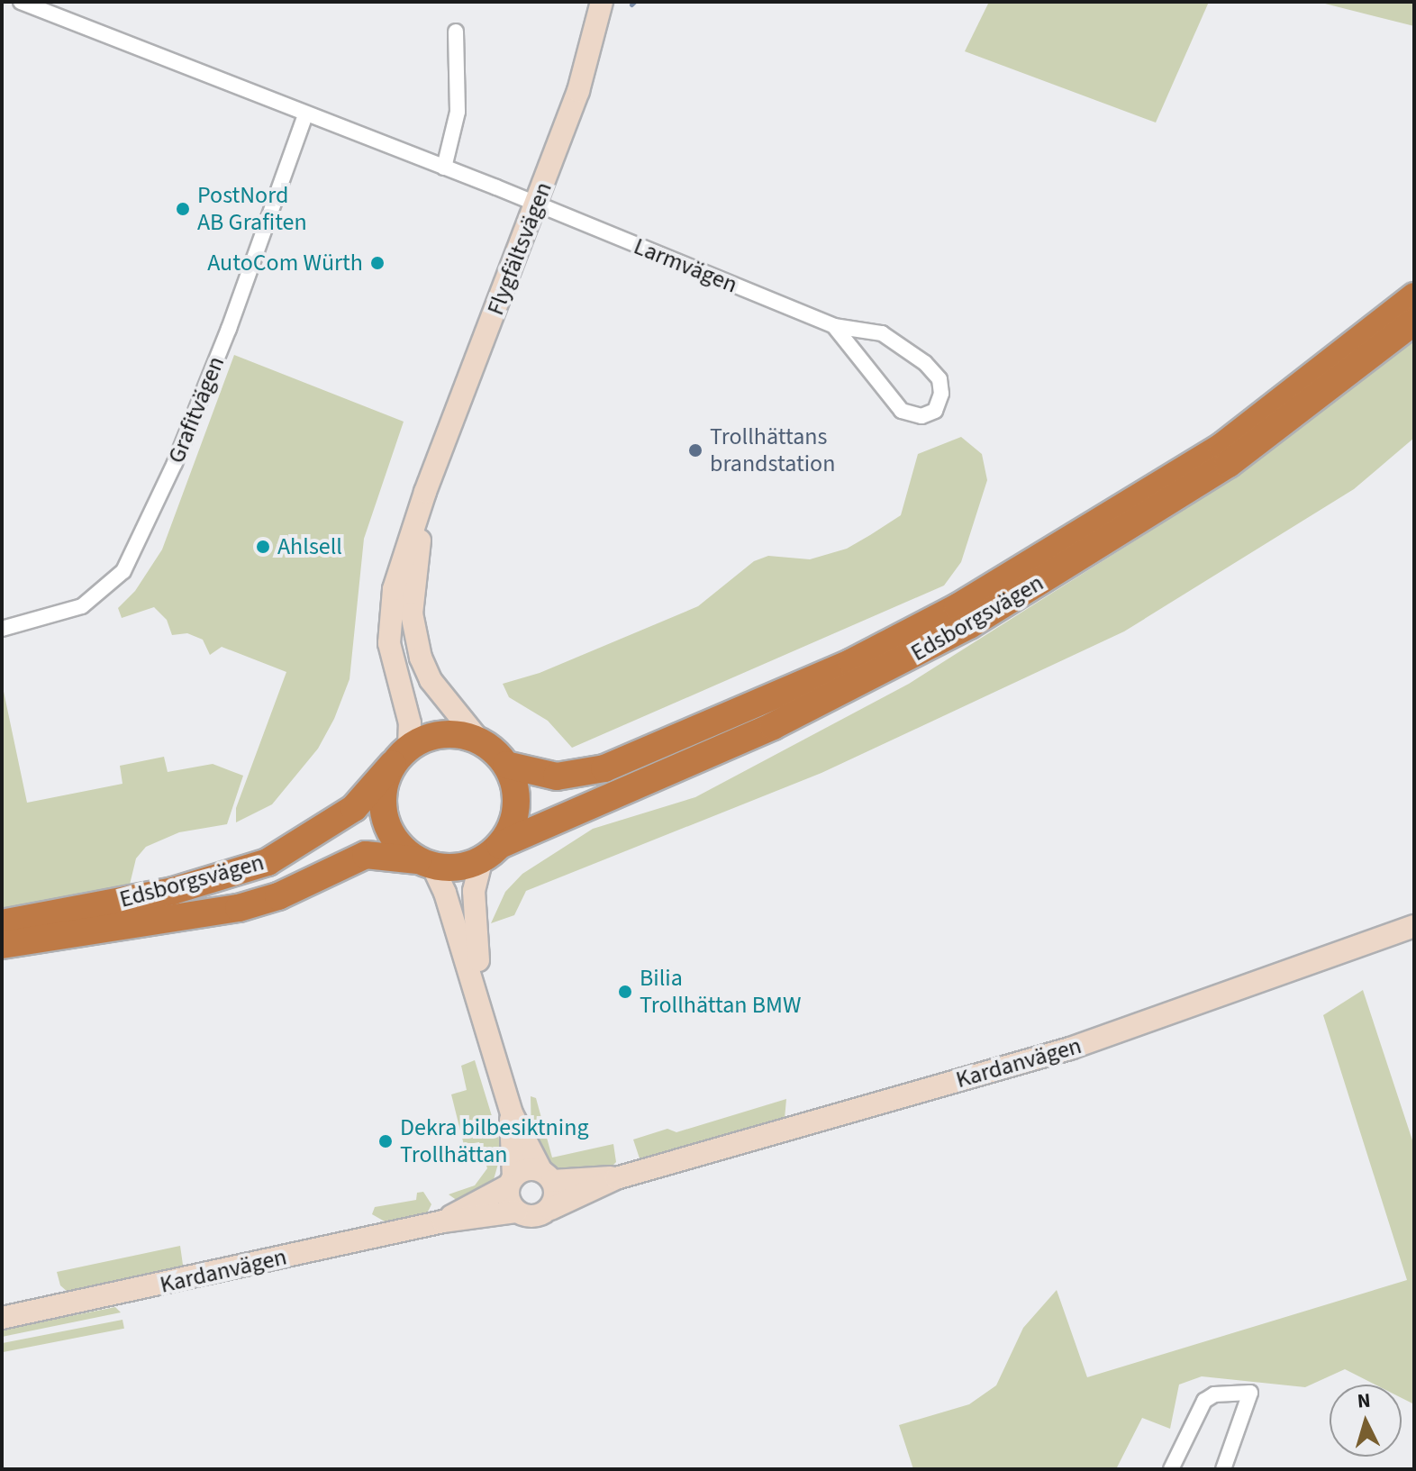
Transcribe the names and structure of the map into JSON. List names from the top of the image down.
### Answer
{
  "streets": {
    "highway": ["Edsborgsvägen"],
    "street": [
      "Flygfältsvägen",
      "Larmvägen",
      "Grafitvägen",
      "Kardanvägen"
    ]
  },
  "crossings": [
    ["Flygfältsvägen", "Larmvägen"],
    ["Flygfältsvägen", "Edsborgsvägen"]
  ],
  "places": [
    "PostNord AB Grafiten",
    "AutoCom Würth",
    "Trollhättans brandstation",
    "Ahlsell",
    "Bilia Trollhättan BMW",
    "Dekra bilbesiktning Trollhättan"
  ],
  "north": "top"
}
